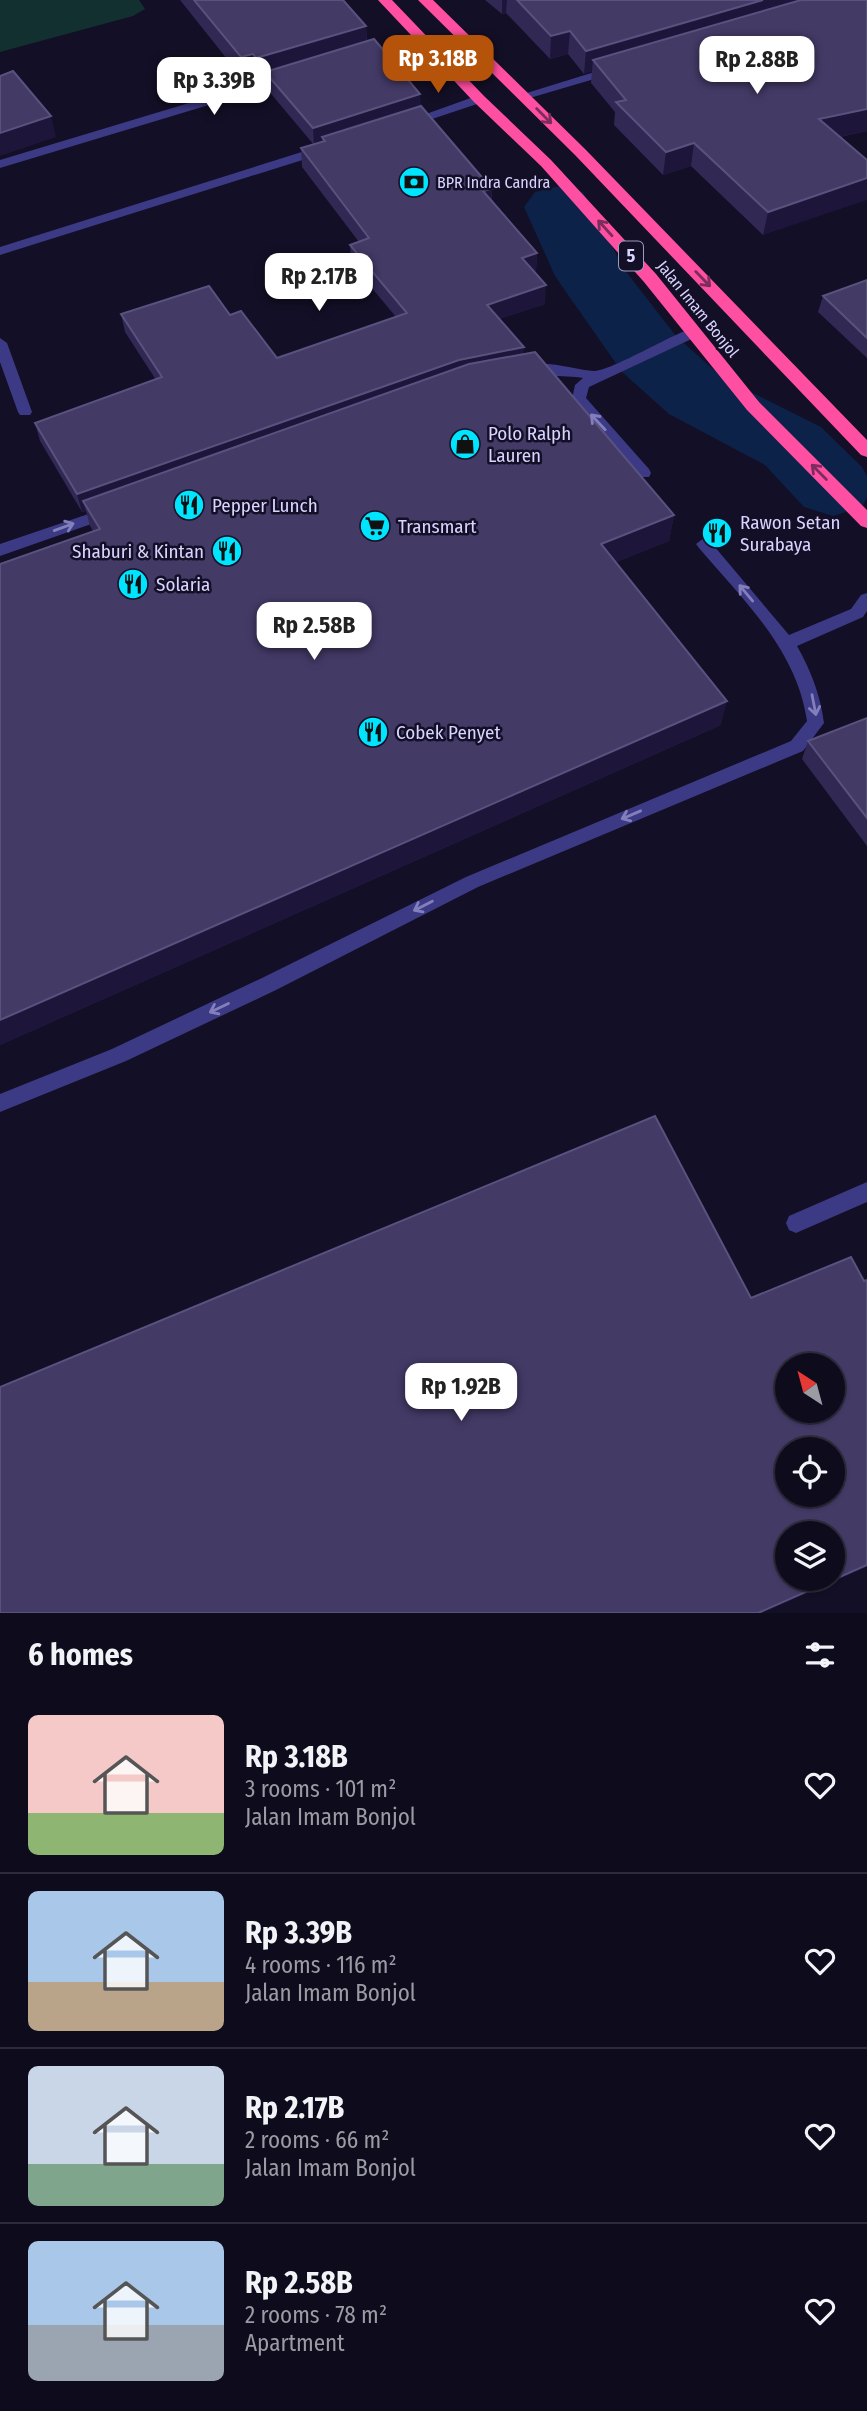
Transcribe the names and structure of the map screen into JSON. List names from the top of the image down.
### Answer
{
  "streets": {
    "highway": ["5", "Jalan Imam Bonjol"]
  },
  "places": {
    "bank": ["BPR Indra Candra"],
    "shop": ["Polo Ralph Lauren"],
    "restaurant": [
      "Pepper Lunch",
      "Rawon Setan Surabaya",
      "Shaburi & Kintan",
      "Solaria",
      "Cobek Penyet"
    ],
    "supermarket": ["Transmart"]
  },
  "north": "top left",
  "page": {
    "price": [
      "Rp 3.18B",
      "Rp 2.88B",
      "Rp 3.39B",
      "Rp 2.17B",
      "Rp 2.58B",
      "Rp 1.92B"
    ],
    "heading": "6 homes",
    "list": [
      {
        "name": "Rp 3.18B",
        "note": "3 rooms · 101 m² · Jalan Imam Bonjol"
      },
      {
        "name": "Rp 3.39B",
        "note": "4 rooms · 116 m² · Jalan Imam Bonjol"
      },
      {
        "name": "Rp 2.17B",
        "note": "2 rooms · 66 m² · Jalan Imam Bonjol"
      },
      {
        "name": "Rp 2.58B",
        "note": "2 rooms · 78 m² · Apartment"
      }
    ]
  }
}
